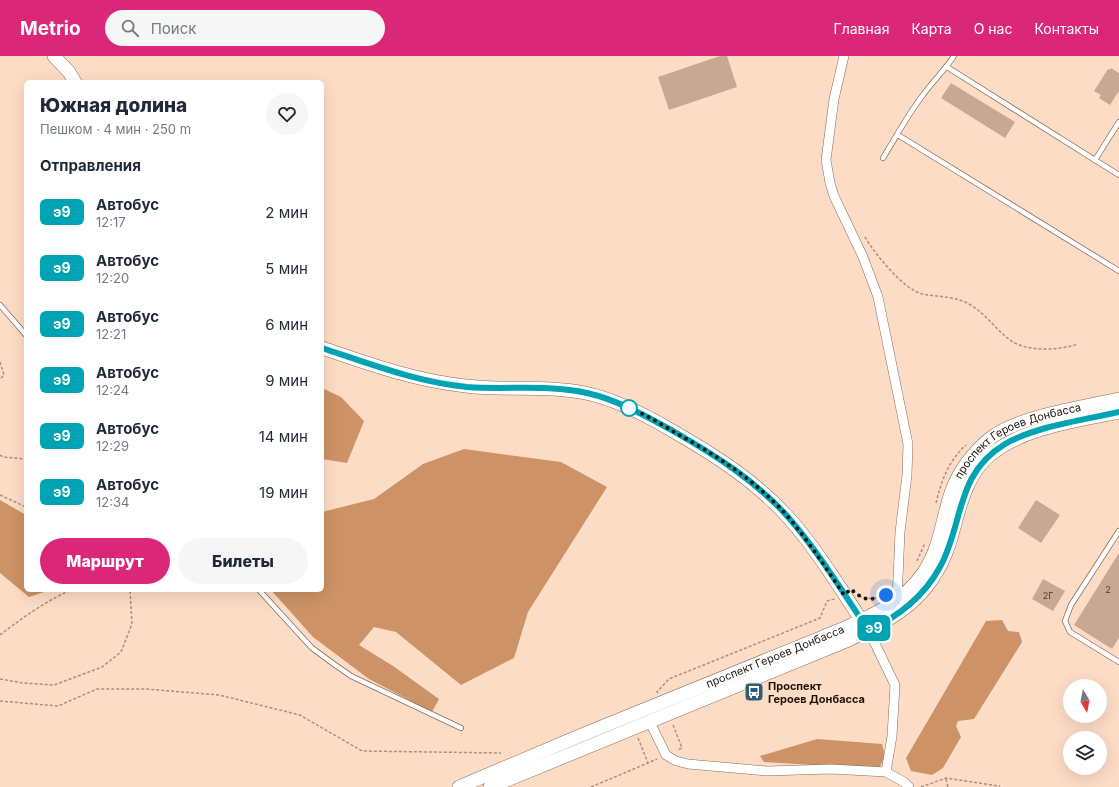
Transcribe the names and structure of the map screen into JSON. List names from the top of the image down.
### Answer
{
  "streets": {
    "street": ["проспект Героев Донбасса"]
  },
  "places": {
    "bus stop": ["Проспект Героев Донбасса"]
  },
  "lines": ["bus line э9"],
  "house_numbers": ["2", "2Г"],
  "north": "bottom",
  "page": {
    "header": "Metrio",
    "search": "Поиск",
    "nav": [
      "Главная",
      "Карта",
      "О нас",
      "Контакты"
    ],
    "on_map": "э9",
    "heading": [
      ["Южная долина", "Пешком · 4 мин · 250 m"],
      "Отправления"
    ],
    "list": [
      {
        "mark": "э9",
        "name": "Автобус",
        "note": "12:17",
        "value": "2 мин"
      },
      {
        "mark": "э9",
        "name": "Автобус",
        "note": "12:20",
        "value": "5 мин"
      },
      {
        "mark": "э9",
        "name": "Автобус",
        "note": "12:21",
        "value": "6 мин"
      },
      {
        "mark": "э9",
        "name": "Автобус",
        "note": "12:24",
        "value": "9 мин"
      },
      {
        "mark": "э9",
        "name": "Автобус",
        "note": "12:29",
        "value": "14 мин"
      },
      {
        "mark": "э9",
        "name": "Автобус",
        "note": "12:34",
        "value": "19 мин"
      }
    ],
    "buttons": ["Маршрут", "Билеты"]
  }
}
